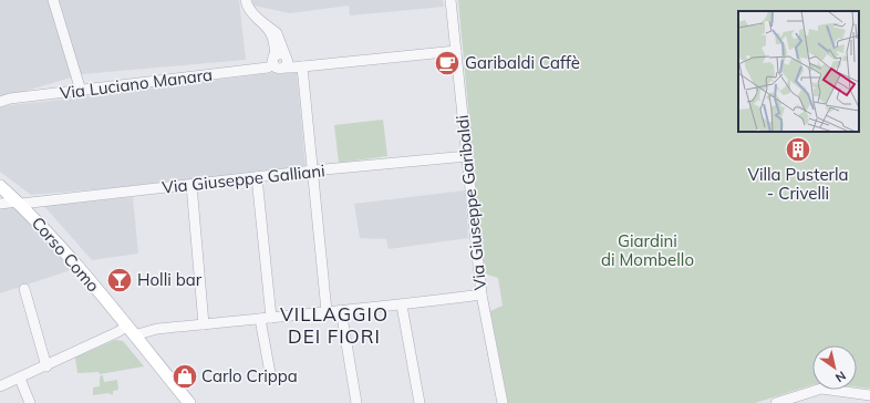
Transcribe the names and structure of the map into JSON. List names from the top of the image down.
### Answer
{
  "streets": {
    "main road": ["Corso Como"],
    "street": ["Via Luciano Manara", "Via Giuseppe Galliani", "Via Giuseppe Garibaldi"]
  },
  "crossings": [
    ["Via Giuseppe Galliani", "Via Giuseppe Garibaldi"],
    ["Via Giuseppe Galliani", "Corso Como"]
  ],
  "districts": ["VILLAGGIO DEI FIORI"],
  "parks": ["Giardini di Mombello"],
  "places": {
    "cafe": ["Garibaldi Caffè"],
    "building": ["Villa Pusterla - Crivelli"],
    "bar": ["Holli bar"],
    "shop": ["Carlo Crippa"]
  },
  "north": "bottom right"
}
